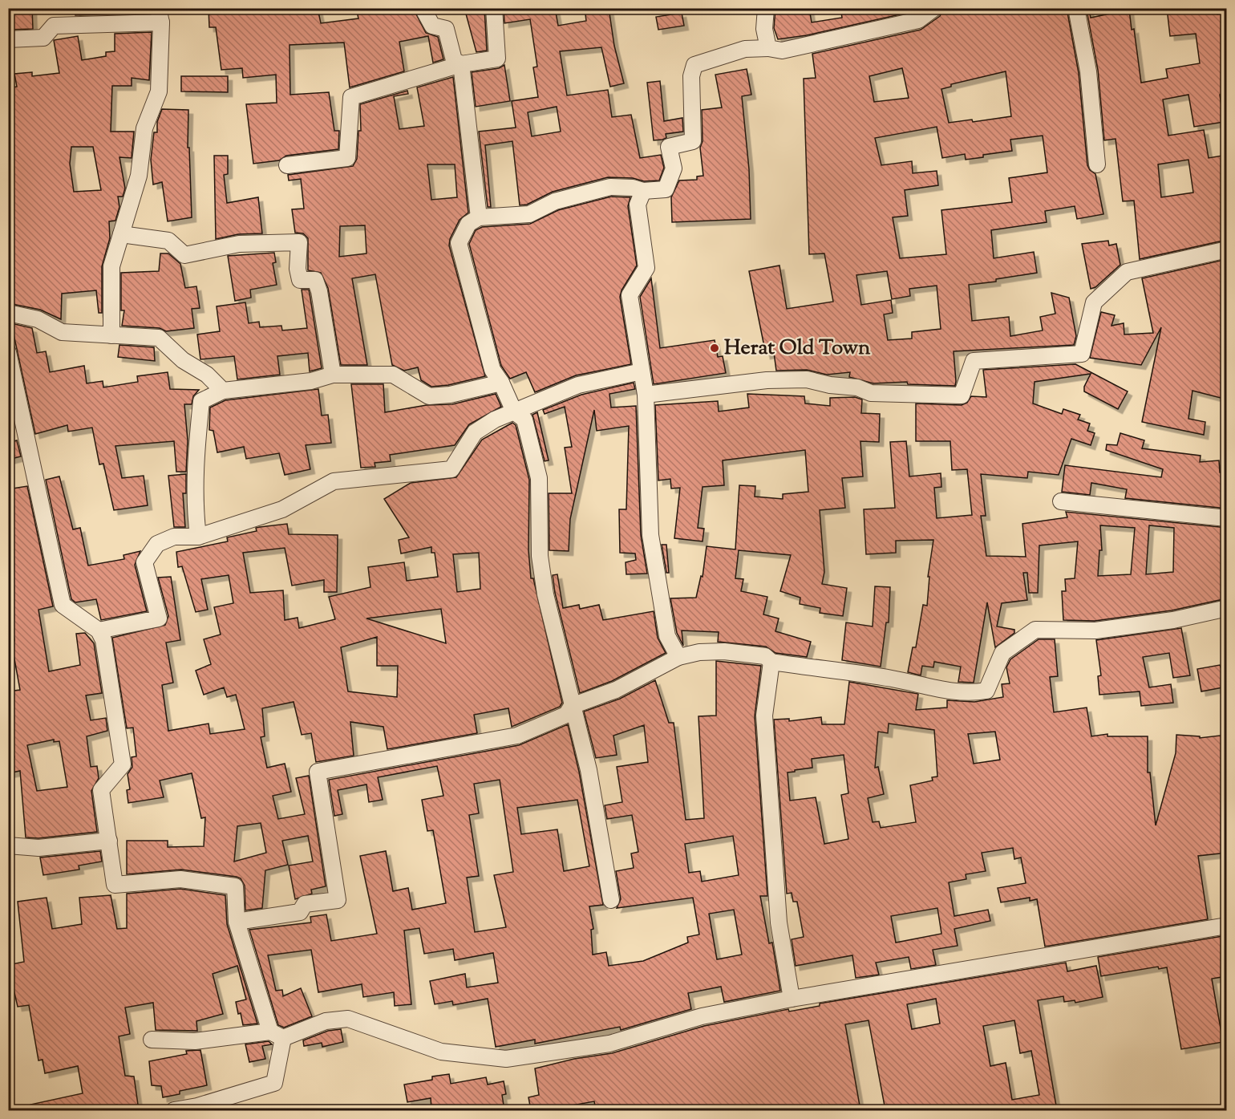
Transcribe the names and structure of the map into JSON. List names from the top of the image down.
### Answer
{
  "places": ["Herat Old Town"]
}
